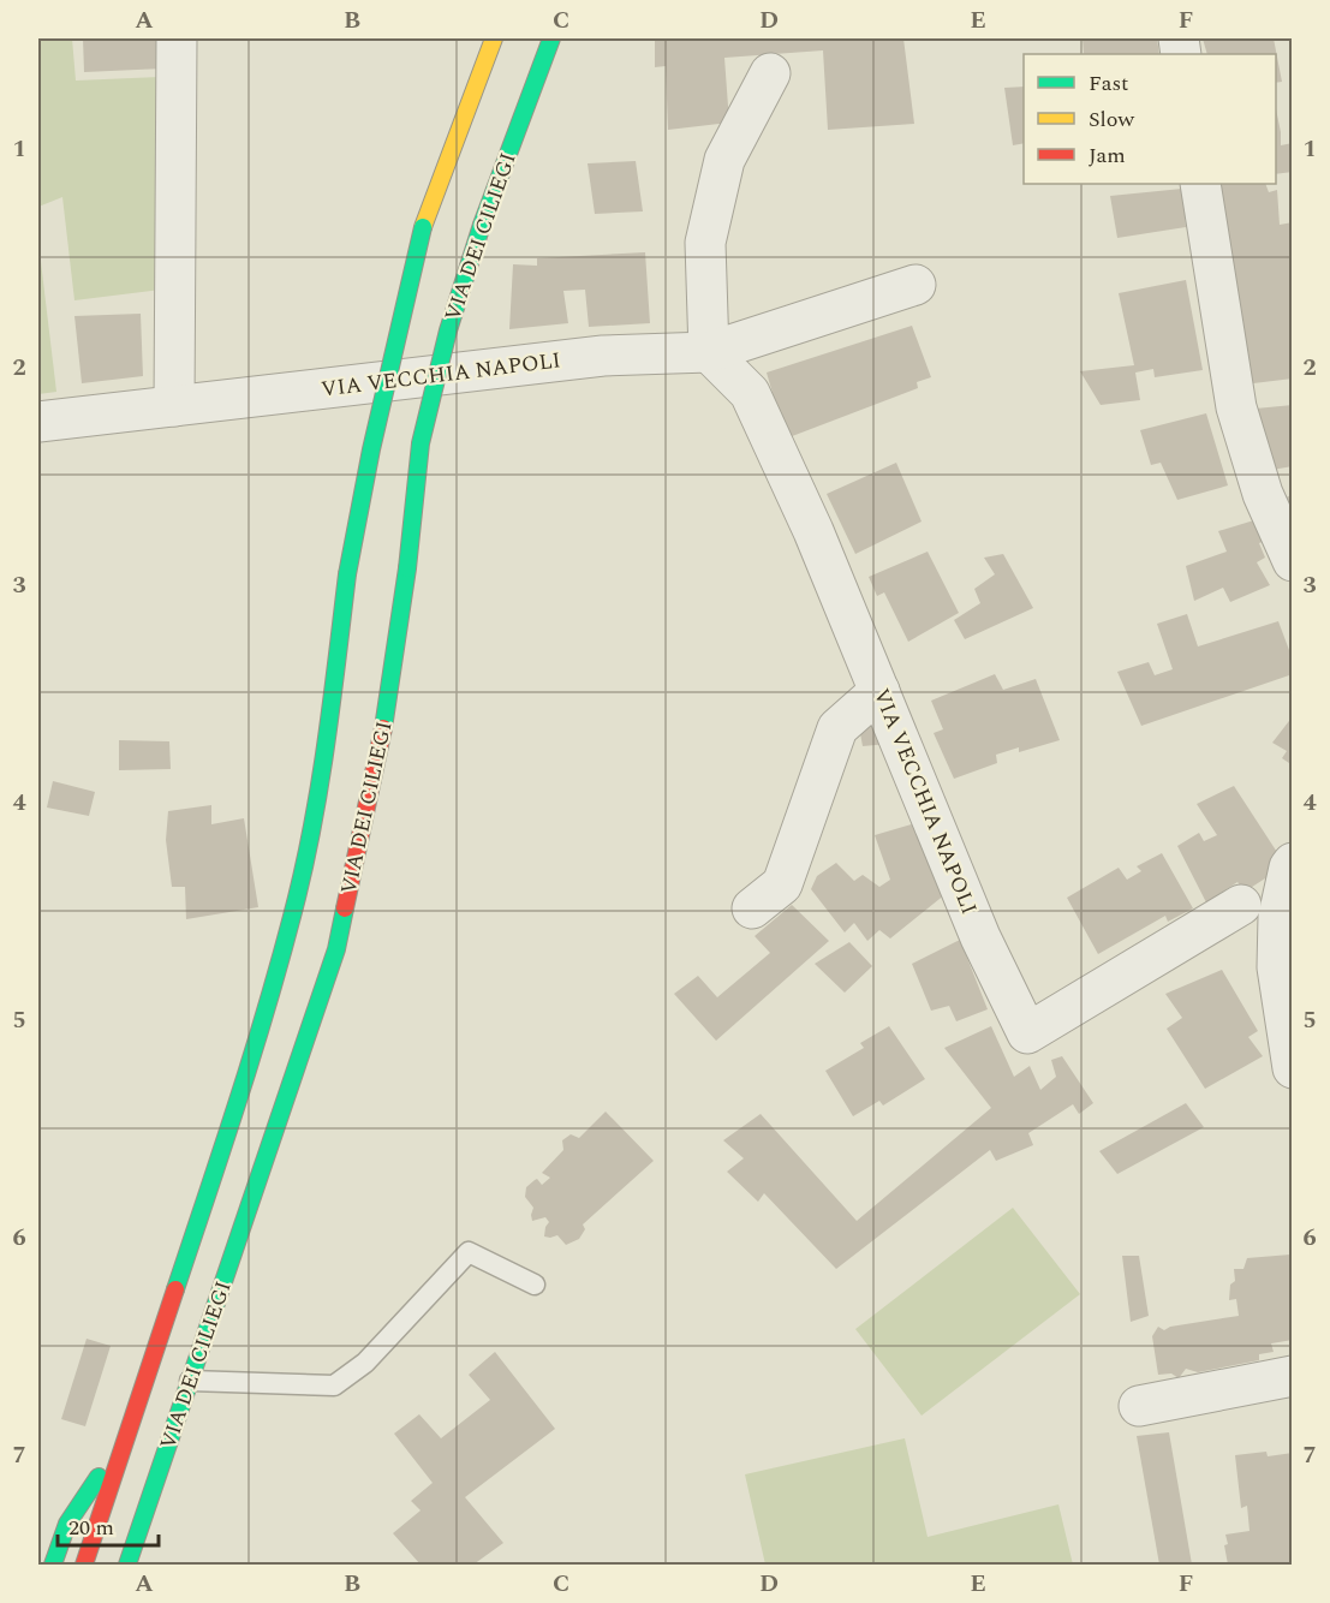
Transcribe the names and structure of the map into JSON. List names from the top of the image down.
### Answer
{
  "streets": {
    "main road": ["VIA DEI CILIEGI"],
    "street": ["VIA VECCHIA NAPOLI"]
  },
  "legend": ["Fast", "Slow", "Jam"],
  "scale_bar": "20 m",
  "grid": {
    "columns": [
      "A",
      "B",
      "C",
      "D",
      "E",
      "F"
    ],
    "rows": [
      "1",
      "2",
      "3",
      "4",
      "5",
      "6",
      "7"
    ]
  }
}
